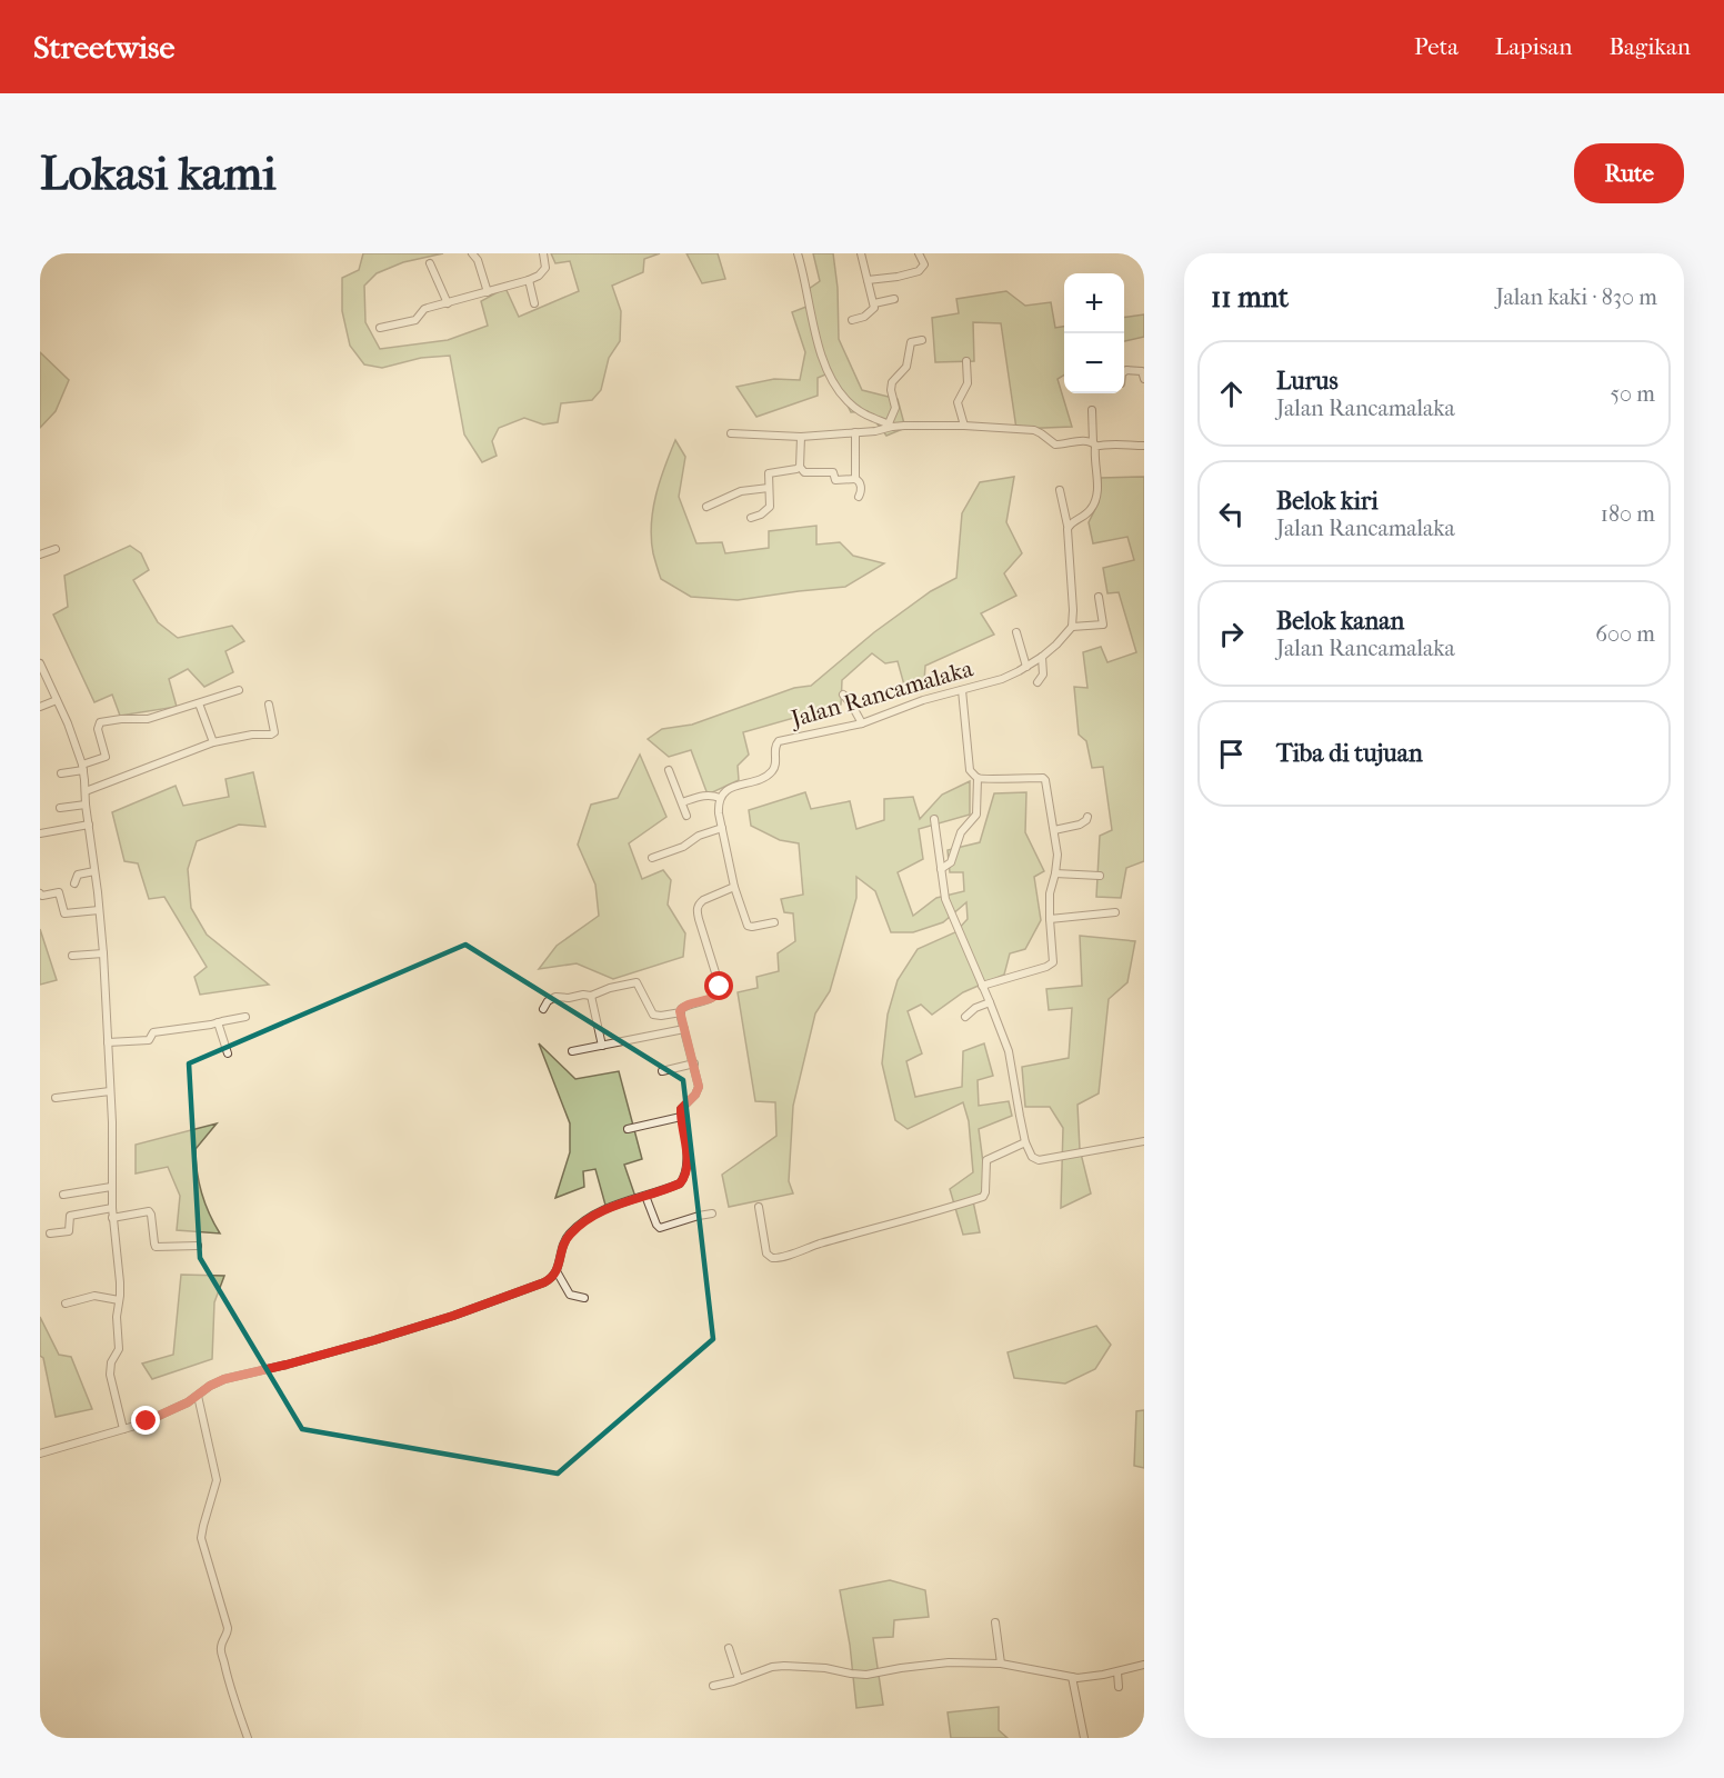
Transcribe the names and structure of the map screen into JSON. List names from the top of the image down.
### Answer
{
  "streets": {
    "street": ["Jalan Rancamalaka"]
  },
  "page": {
    "header": "Streetwise",
    "nav": ["Peta", "Lapisan", "Bagikan"],
    "buttons": "Rute",
    "title": "Lokasi kami",
    "heading": ["11 mnt", "Jalan kaki · 830 m"],
    "map_buttons": ["+", "−"],
    "list": [
      ["Lurus", "Jalan Rancamalaka", "50 m"],
      ["Belok kiri", "Jalan Rancamalaka", "180 m"],
      ["Belok kanan", "Jalan Rancamalaka", "600 m"],
      "Tiba di tujuan"
    ]
  }
}
